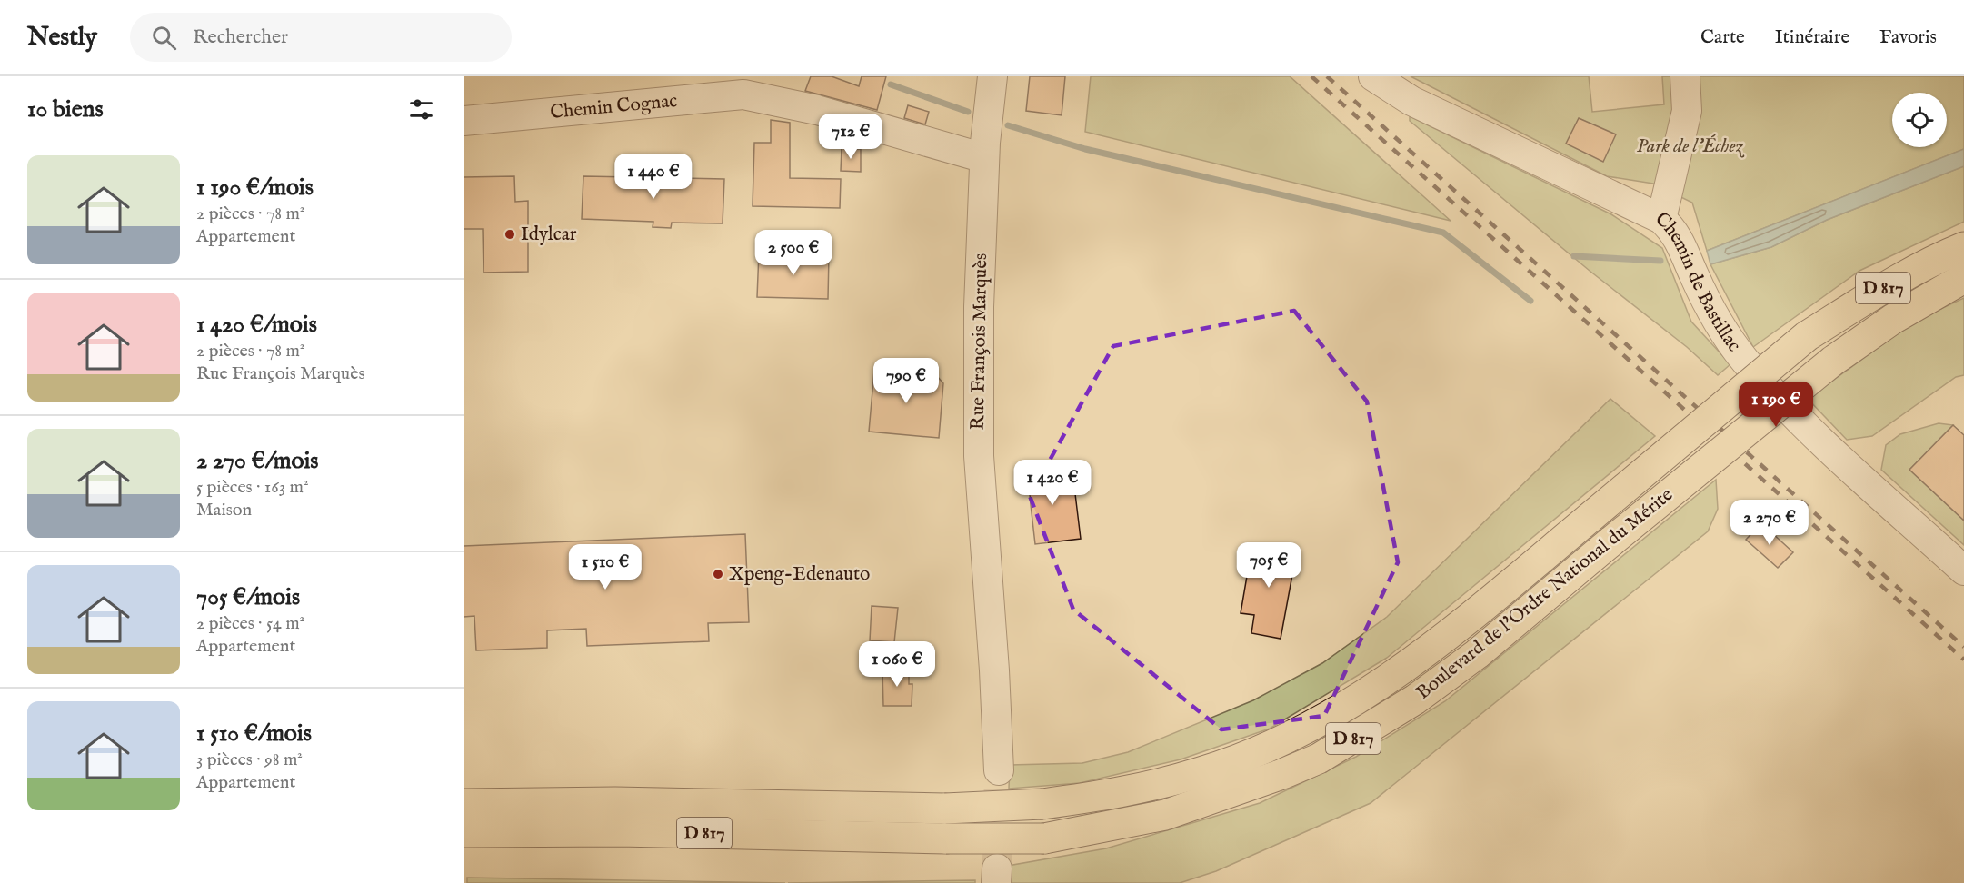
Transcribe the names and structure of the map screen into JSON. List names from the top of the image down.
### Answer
{
  "streets": {
    "main road": ["D 817", "Boulevard de l'Ordre National du Mérite"],
    "street": ["Chemin Cognac", "Chemin de Bastillac", "Rue François Marquès"]
  },
  "crossings": [
    ["Chemin Cognac", "Rue François Marquès"]
  ],
  "parks": ["Park de l'Échez"],
  "places": ["Idylcar", "Xpeng-Edenauto"],
  "page": {
    "header": "Nestly",
    "search": "Rechercher",
    "nav": ["Carte", "Itinéraire", "Favoris"],
    "heading": "10 biens",
    "price": [
      "712 €",
      "1 440 €",
      "2 500 €",
      "790 €",
      "1 190 €",
      "1 420 €",
      "2 270 €",
      "705 €",
      "1 510 €",
      "1 060 €"
    ],
    "list": [
      {
        "name": "1 190 €/mois",
        "note": "2 pièces · 78 m² · Appartement"
      },
      {
        "name": "1 420 €/mois",
        "note": "2 pièces · 78 m² · Rue François Marquès"
      },
      {
        "name": "2 270 €/mois",
        "note": "5 pièces · 163 m² · Maison"
      },
      {
        "name": "705 €/mois",
        "note": "2 pièces · 54 m² · Appartement"
      },
      {
        "name": "1 510 €/mois",
        "note": "3 pièces · 98 m² · Appartement"
      }
    ]
  }
}
